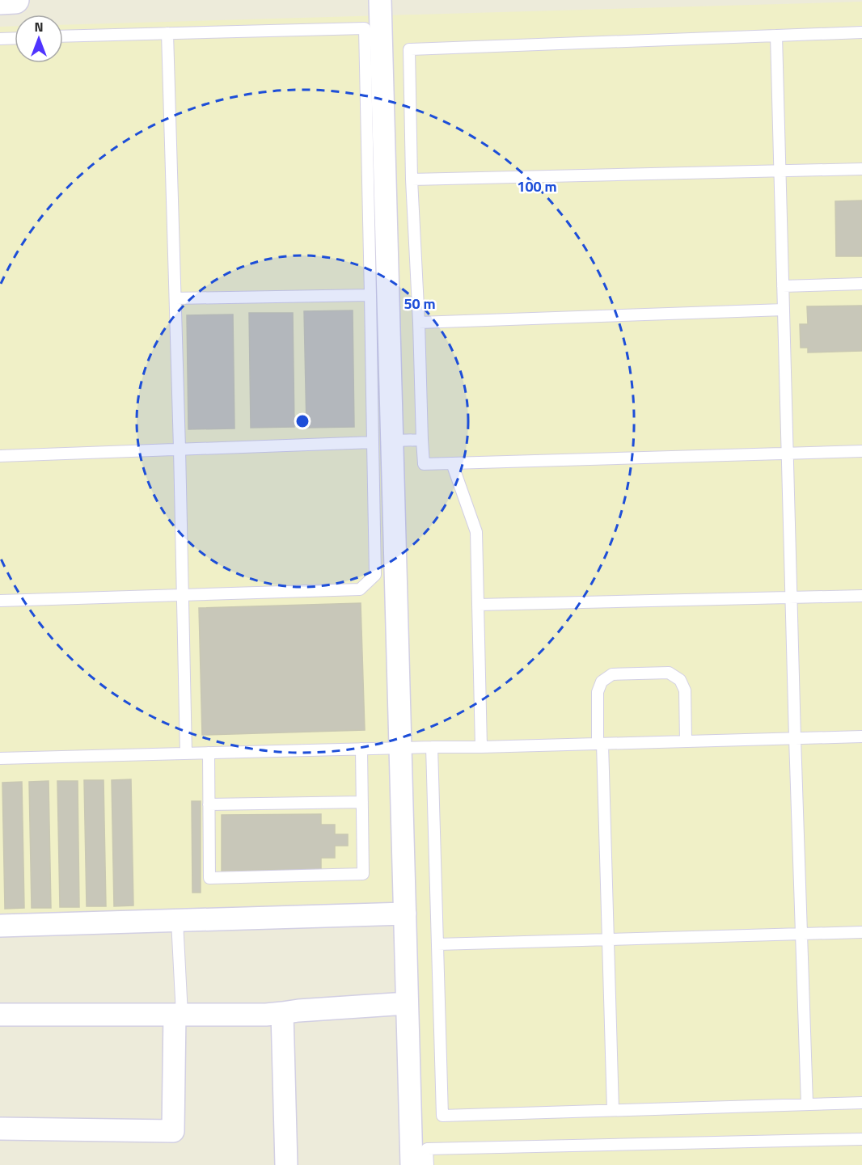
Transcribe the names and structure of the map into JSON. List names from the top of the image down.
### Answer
{
  "north": "top",
  "rings": ["100 m", "50 m"]
}
